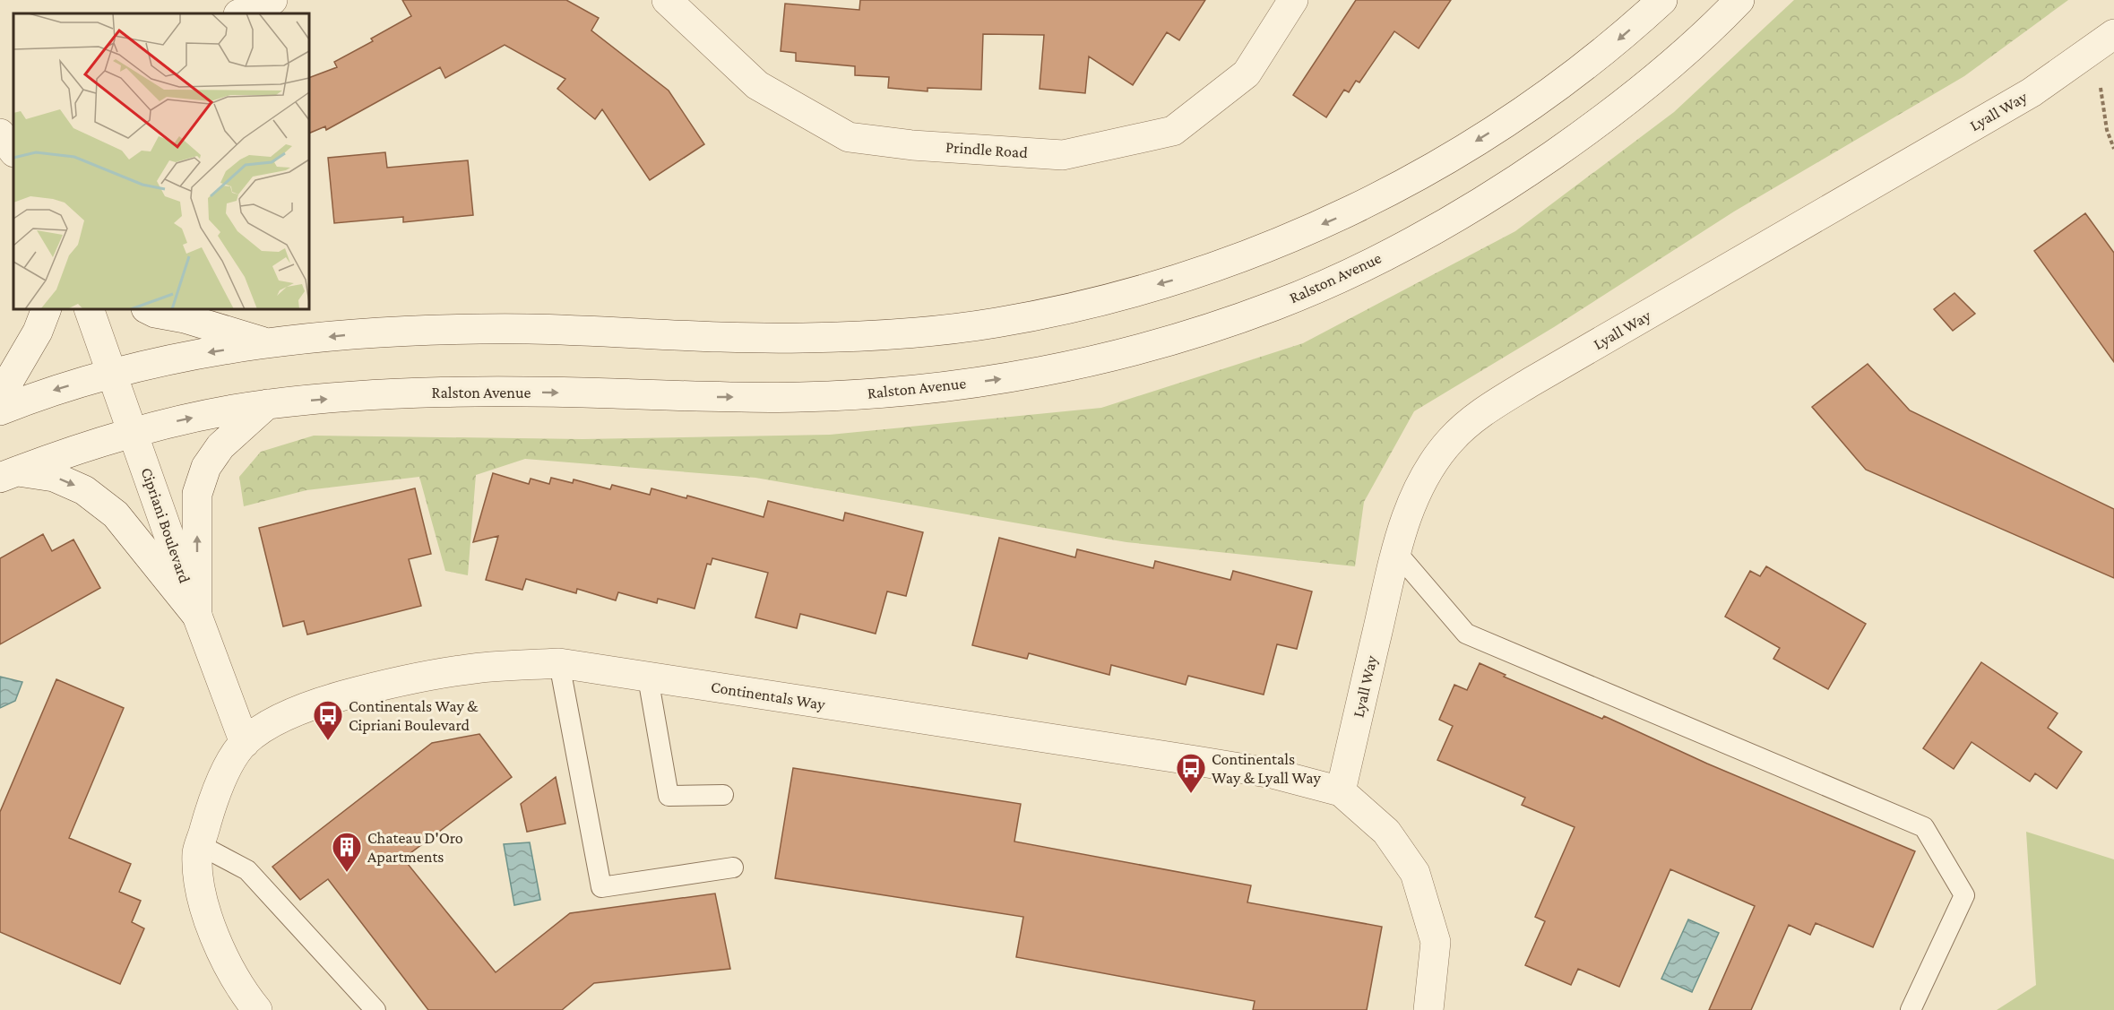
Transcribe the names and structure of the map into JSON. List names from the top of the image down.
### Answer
{
  "streets": {
    "main road": [
      "Lyall Way",
      "Prindle Road",
      "Ralston Avenue",
      "Cipriani Boulevard",
      "Continentals Way"
    ]
  },
  "crossings": [
    ["Lyall Way", "Continentals Way"],
    ["Ralston Avenue", "Cipriani Boulevard"],
    ["Cipriani Boulevard", "Continentals Way"]
  ],
  "places": {
    "bus stop": ["Continentals Way & Cipriani Boulevard", "Continentals Way & Lyall Way"],
    "building": ["Chateau D'Oro Apartments"]
  }
}
